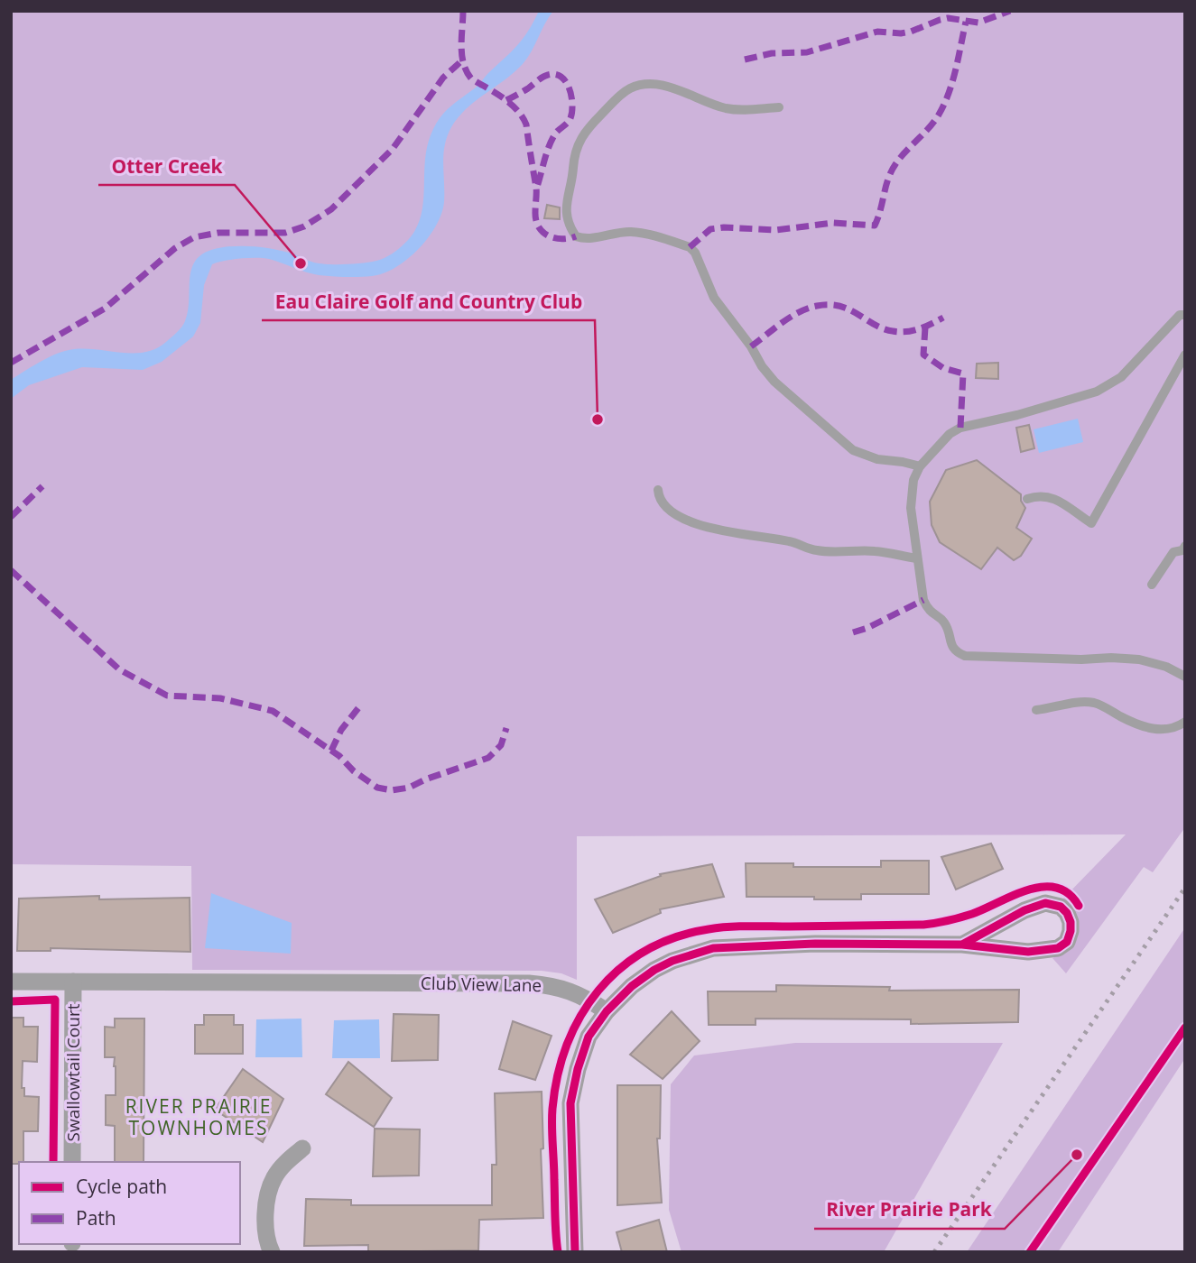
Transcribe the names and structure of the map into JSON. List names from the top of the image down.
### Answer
{
  "streets": {
    "street": ["Club View Lane", "Swallowtail Court"]
  },
  "crossings": [
    ["Club View Lane", "Swallowtail Court"]
  ],
  "districts": ["RIVER PRAIRIE TOWNHOMES"],
  "places": ["Otter Creek", "Eau Claire Golf and Country Club", "River Prairie Park"],
  "legend": ["Cycle path", "Path"]
}
